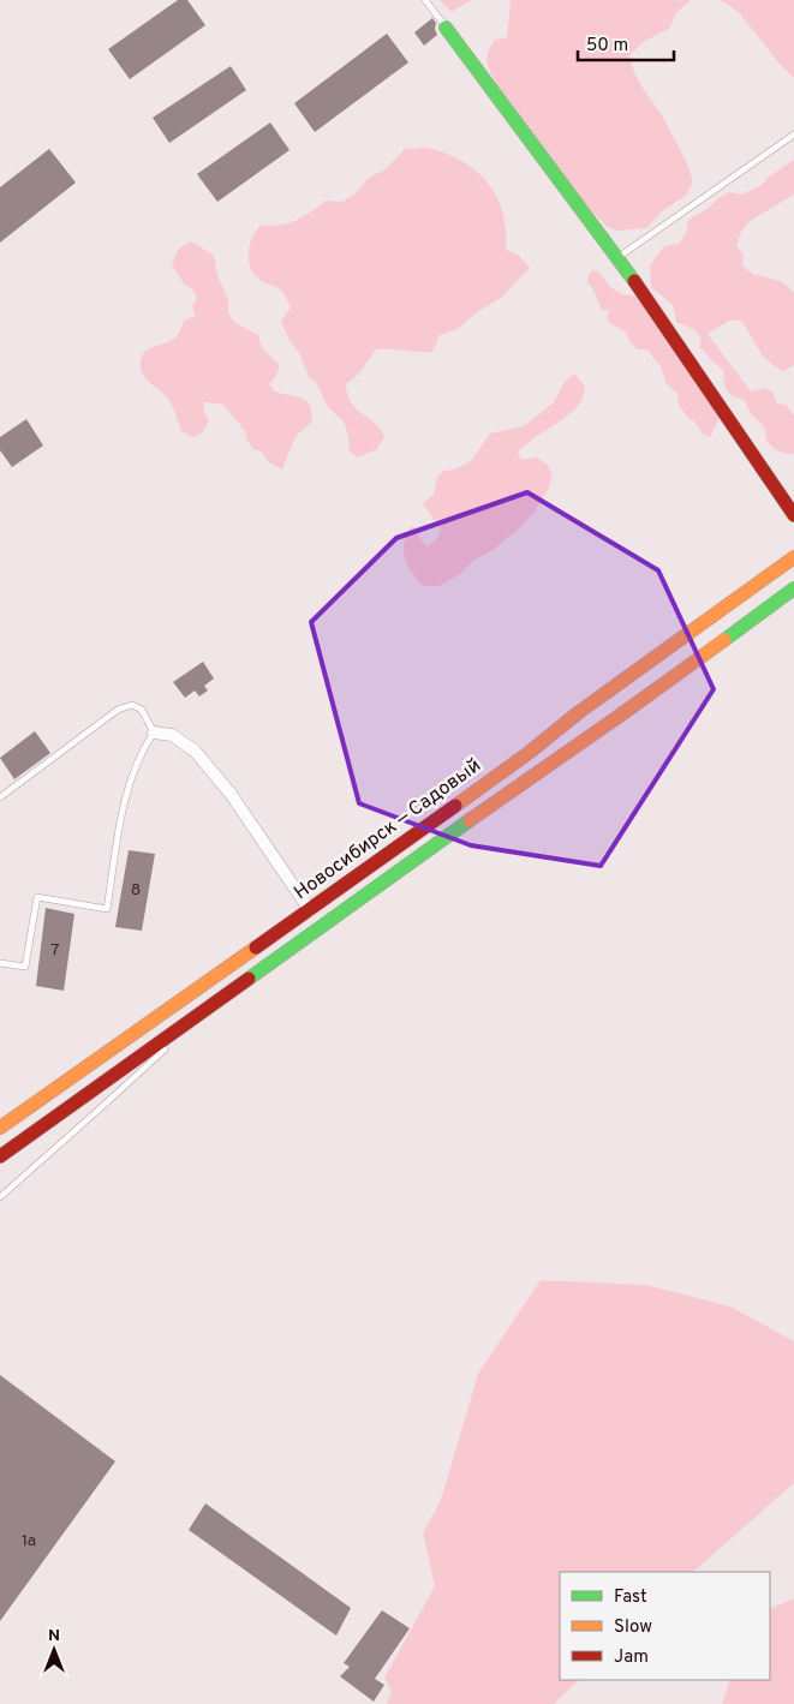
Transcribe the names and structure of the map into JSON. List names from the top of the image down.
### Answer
{
  "streets": {
    "main road": ["Новосибирск — Садовый"]
  },
  "house_numbers": ["8", "7", "1а"],
  "legend": ["Fast", "Slow", "Jam"],
  "scale_bar": "50 m",
  "north": "top"
}
